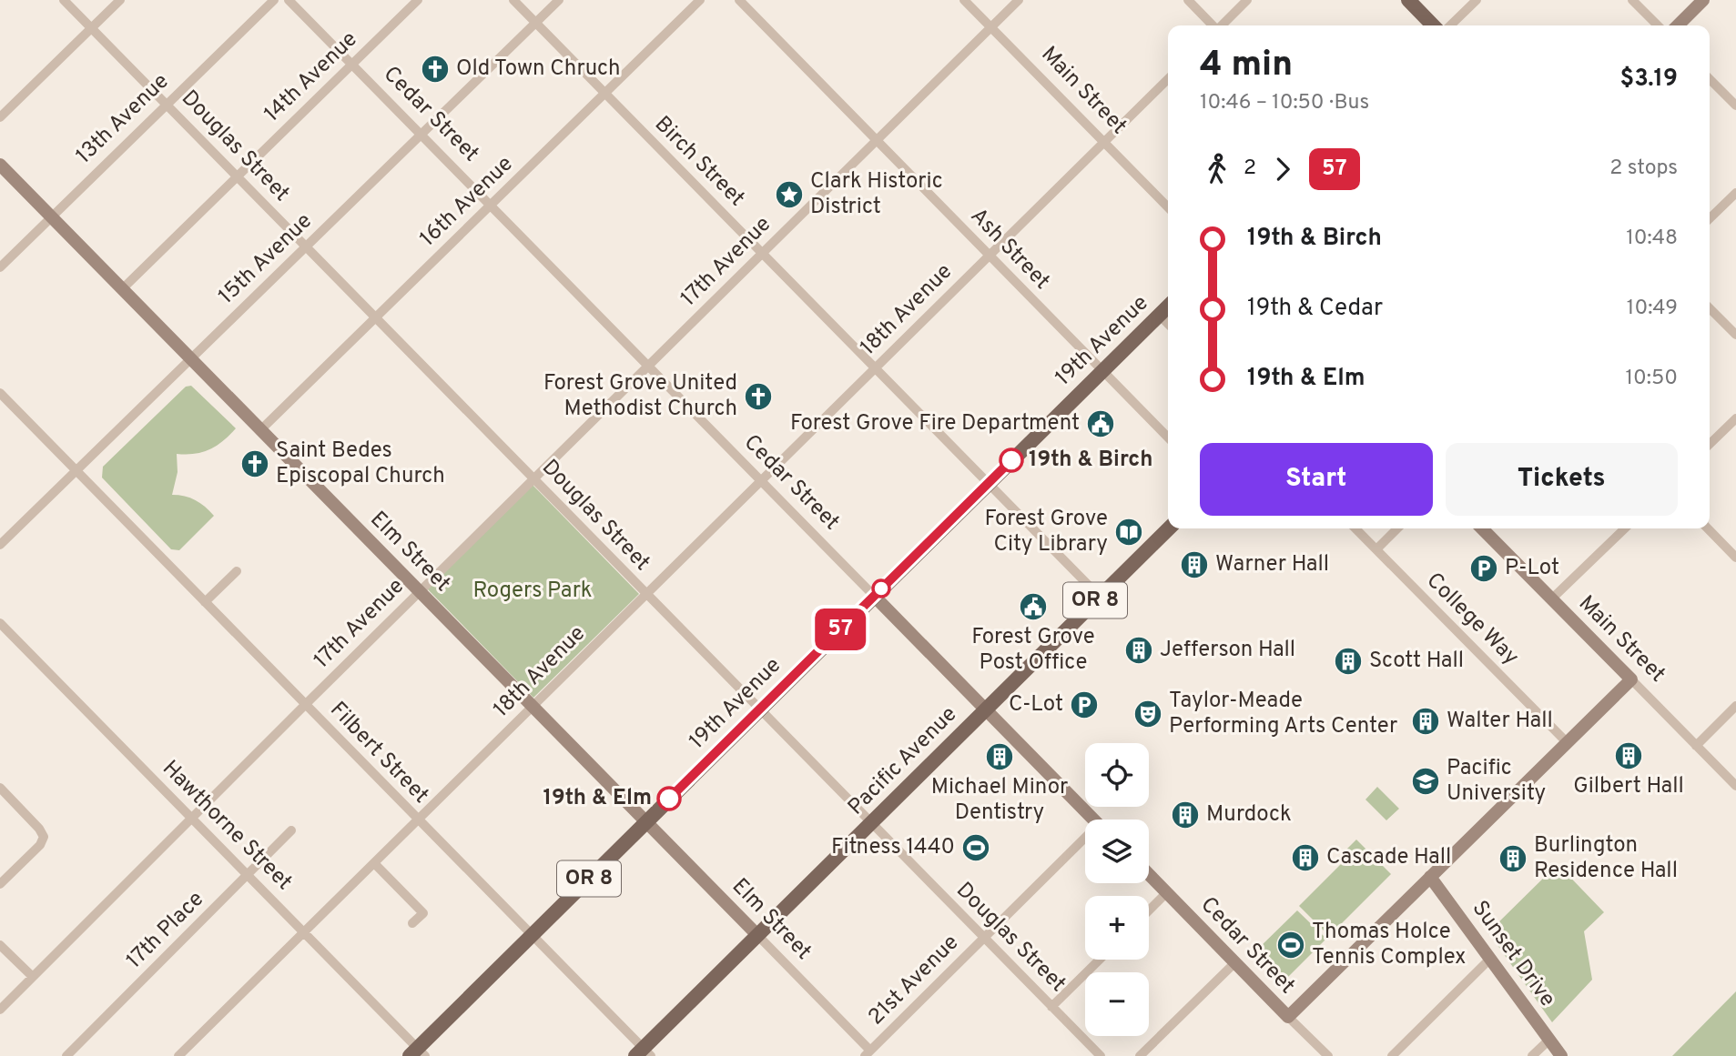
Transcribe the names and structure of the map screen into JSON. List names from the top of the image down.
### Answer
{
  "streets": {
    "main road": ["19th Avenue", "OR 8", "Pacific Avenue"],
    "street": [
      "14th Avenue",
      "Main Street",
      "Cedar Street",
      "13th Avenue",
      "Douglas Street",
      "Birch Street",
      "16th Avenue",
      "Ash Street",
      "15th Avenue",
      "17th Avenue",
      "18th Avenue",
      "Elm Street",
      "College Way",
      "Filbert Street",
      "Hawthorne Street",
      "17th Place",
      "Sunset Drive",
      "21st Avenue"
    ]
  },
  "crossings": [
    ["14th Avenue", "Cedar Street"],
    ["14th Avenue", "Douglas Street"],
    ["14th Avenue", "Elm Street"],
    ["Main Street", "17th Avenue"],
    ["Main Street", "18th Avenue"],
    ["Cedar Street", "16th Avenue"],
    ["Cedar Street", "15th Avenue"],
    ["Cedar Street", "17th Avenue"],
    ["Cedar Street", "18th Avenue"],
    ["Cedar Street", "19th Avenue"],
    ["Cedar Street", "Pacific Avenue"],
    ["13th Avenue", "Douglas Street"],
    ["13th Avenue", "Elm Street"],
    ["Douglas Street", "16th Avenue"],
    ["Douglas Street", "15th Avenue"],
    ["Douglas Street", "17th Avenue"],
    ["Douglas Street", "18th Avenue"],
    ["Douglas Street", "19th Avenue"],
    ["Douglas Street", "Pacific Avenue"],
    ["Douglas Street", "21st Avenue"],
    ["Birch Street", "16th Avenue"],
    ["Birch Street", "15th Avenue"],
    ["Birch Street", "17th Avenue"],
    ["Birch Street", "18th Avenue"],
    ["Birch Street", "19th Avenue"],
    ["Birch Street", "Pacific Avenue"],
    ["16th Avenue", "Elm Street"],
    ["Ash Street", "17th Avenue"],
    ["Ash Street", "18th Avenue"],
    ["Ash Street", "19th Avenue"],
    ["15th Avenue", "Elm Street"],
    ["15th Avenue", "Filbert Street"],
    ["17th Avenue", "Elm Street"],
    ["17th Avenue", "Filbert Street"],
    ["17th Avenue", "Hawthorne Street"],
    ["18th Avenue", "Elm Street"],
    ["18th Avenue", "Filbert Street"],
    ["18th Avenue", "Hawthorne Street"],
    ["19th Avenue", "Elm Street"],
    ["19th Avenue", "Filbert Street"],
    ["19th Avenue", "Hawthorne Street"],
    ["Elm Street", "Pacific Avenue"],
    ["Elm Street", "21st Avenue"],
    ["Filbert Street", "Pacific Avenue"],
    ["Hawthorne Street", "17th Place"]
  ],
  "parks": ["Rogers Park"],
  "places": {
    "church": ["Old Town Chruch", "Forest Grove United Methodist Church", "Saint Bedes Episcopal Church"],
    "place": ["Clark Historic District"],
    "public building": ["Forest Grove Fire Department", "Forest Grove Post Office"],
    "other": ["19th & Birch", "19th & Elm"],
    "library": ["Forest Grove City Library"],
    "building": [
      "Warner Hall",
      "Jefferson Hall",
      "Scott Hall",
      "Walter Hall",
      "Gilbert Hall",
      "Michael Minor Dentistry",
      "Murdock",
      "Cascade Hall",
      "Burlington Residence Hall"
    ],
    "parking": ["P-Lot", "C-Lot"],
    "theatre": ["Taylor-Meade Performing Arts Center"],
    "school or university": ["Pacific University"],
    "sports": ["Fitness 1440", "Thomas Holce Tennis Complex"]
  },
  "lines": ["bus line 57"],
  "page": {
    "on_map": "57",
    "heading": ["4 min", "10:46 – 10:50 · Bus", "$3.19"],
    "legs": ["2", "57", "2 stops"],
    "list": [
      {
        "name": "19th & Birch",
        "value": "10:48"
      },
      {
        "name": "19th & Cedar",
        "value": "10:49"
      },
      {
        "name": "19th & Elm",
        "value": "10:50"
      }
    ],
    "buttons": ["Start", "Tickets"],
    "map_buttons": ["+", "−"]
  }
}
